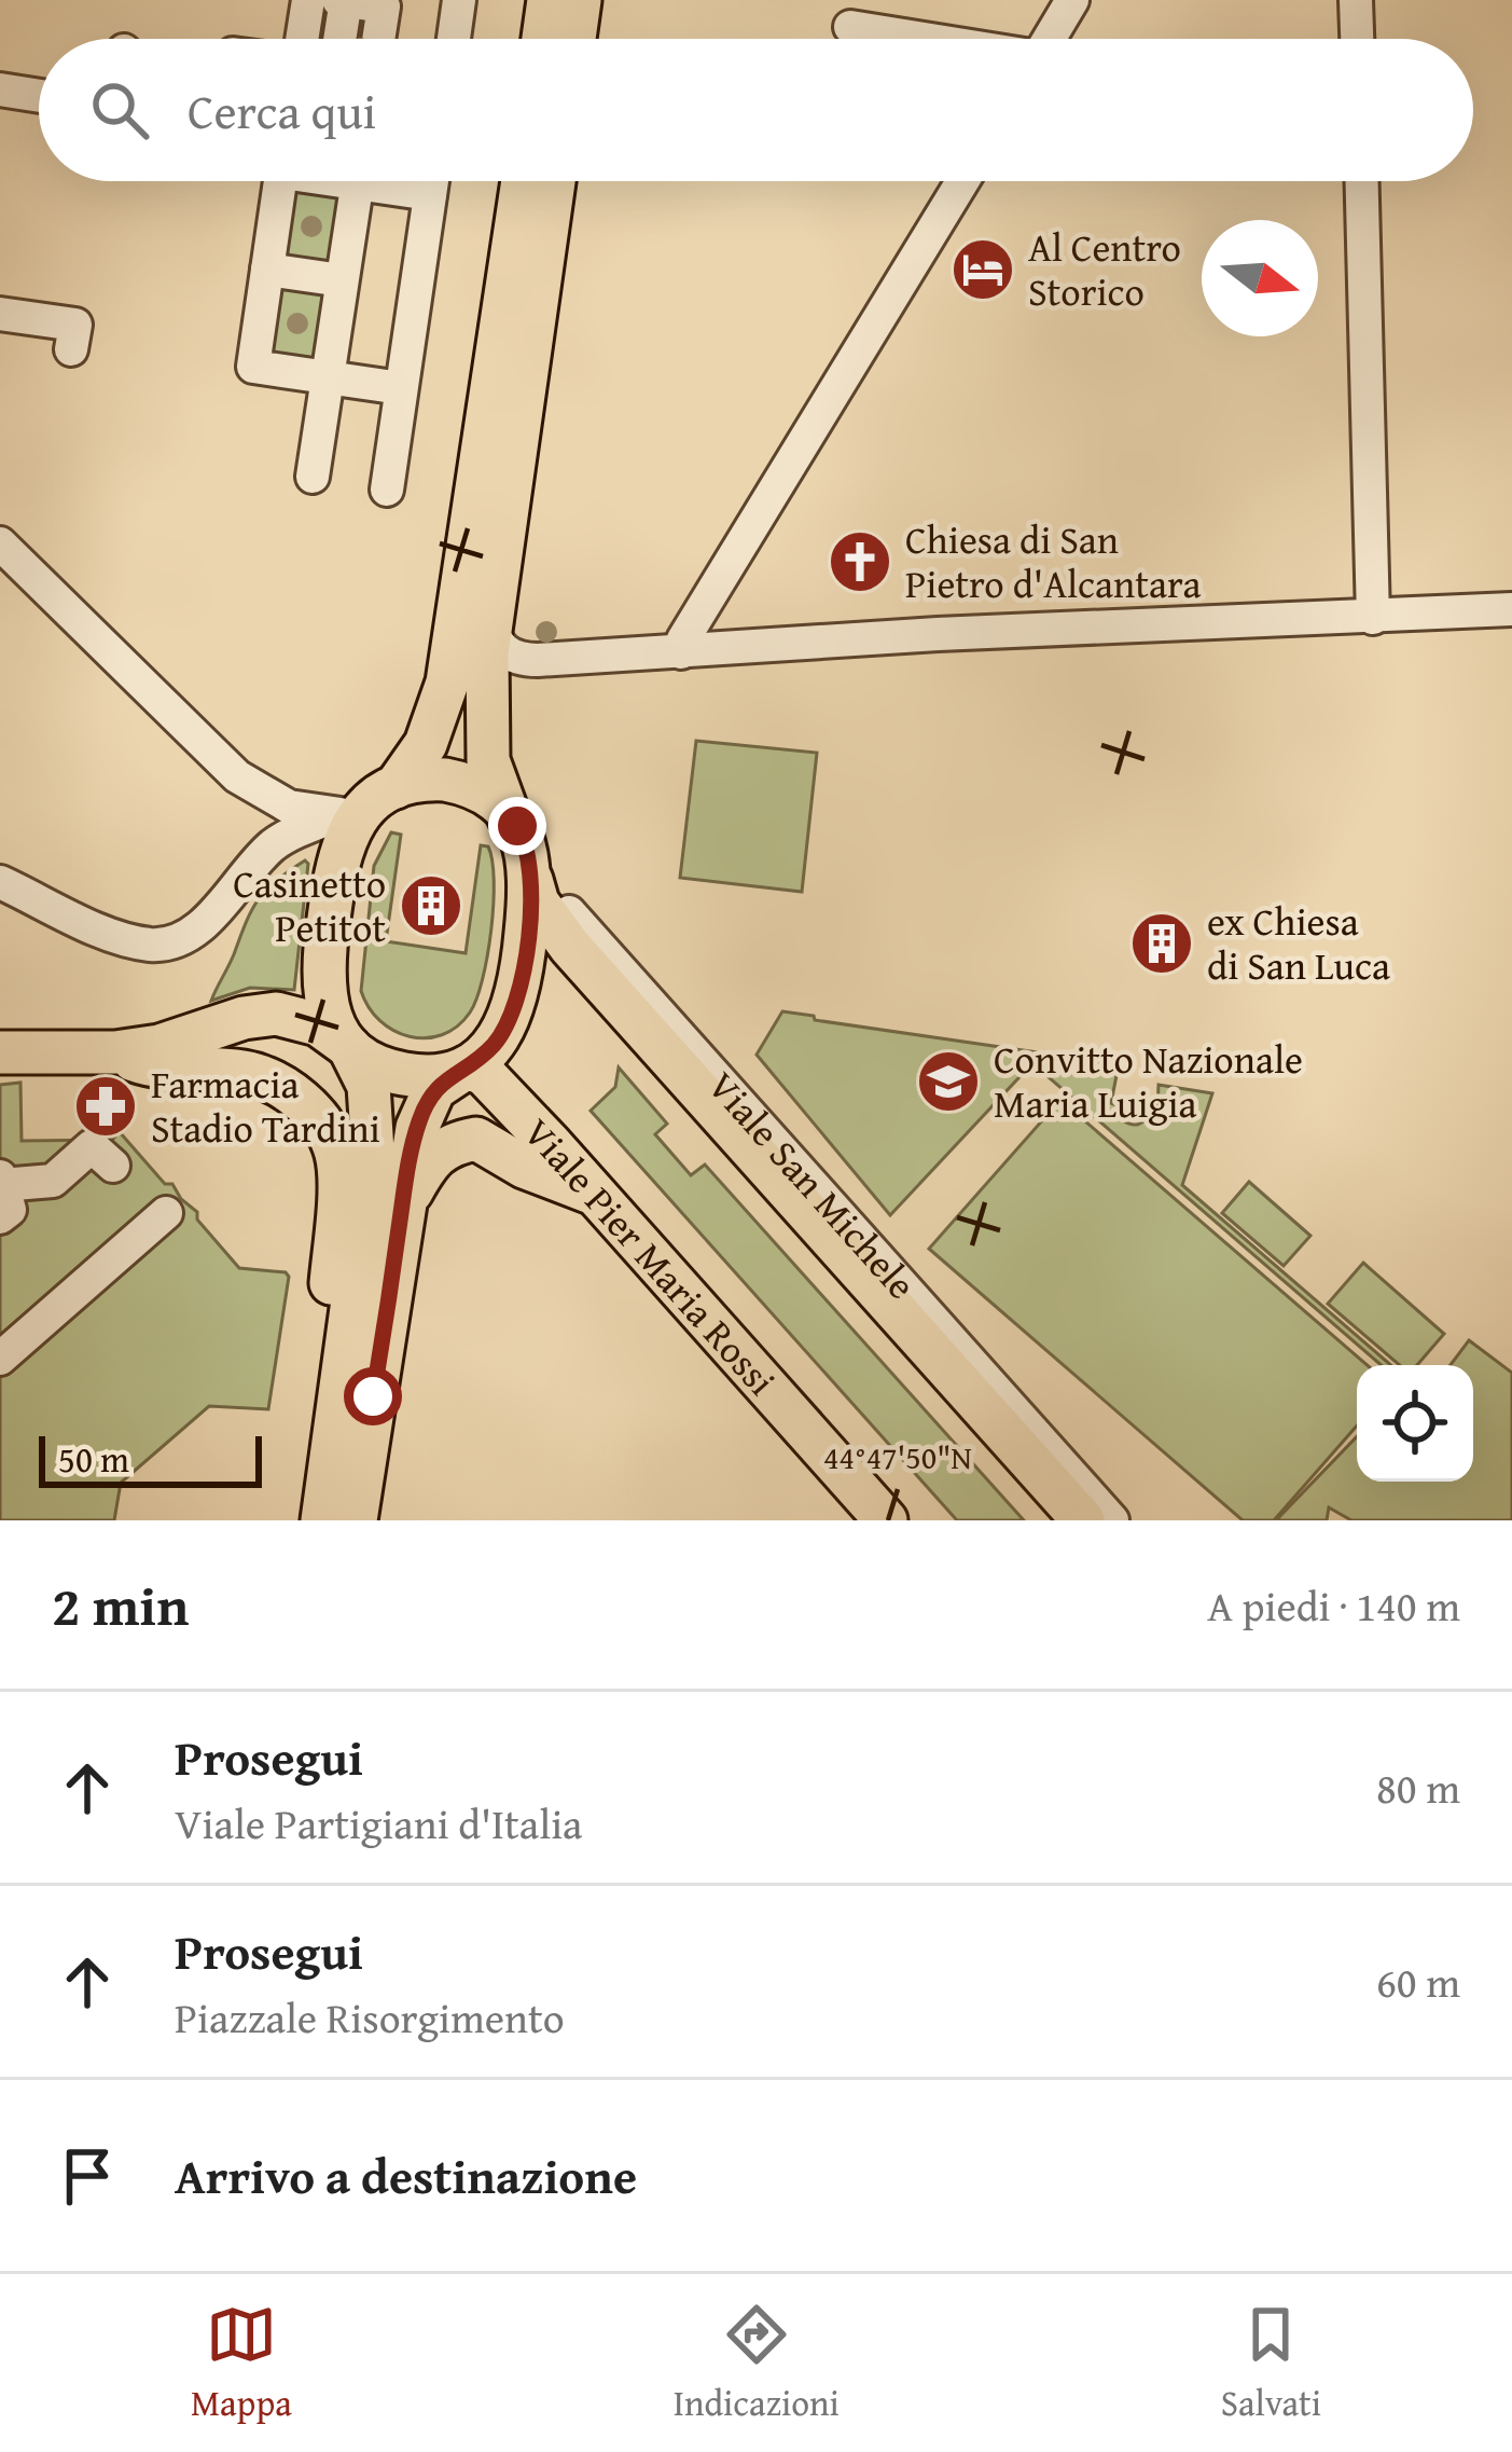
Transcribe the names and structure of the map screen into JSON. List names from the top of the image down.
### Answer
{
  "streets": {
    "main road": ["Viale San Michele", "Viale Pier Maria Rossi"]
  },
  "crossings": [
    ["Viale San Michele", "Viale Pier Maria Rossi"]
  ],
  "places": {
    "hotel": ["Al Centro Storico"],
    "church": ["Chiesa di San Pietro d'Alcantara"],
    "building": ["Casinetto Petitot", "ex Chiesa di San Luca"],
    "school or university": ["Convitto Nazionale Maria Luigia"],
    "pharmacy": ["Farmacia Stadio Tardini"]
  },
  "scale_bar": "50 m",
  "north": "right",
  "page": {
    "search": "Cerca qui",
    "scale": "50 m",
    "heading": ["2 min", "A piedi · 140 m"],
    "list": [
      ["Prosegui", "Viale Partigiani d'Italia", "80 m"],
      ["Prosegui", "Piazzale Risorgimento", "60 m"],
      "Arrivo a destinazione"
    ],
    "nav": ["Mappa", "Indicazioni", "Salvati"]
  },
  "coordinates": ["44°47'50\"N"]
}
